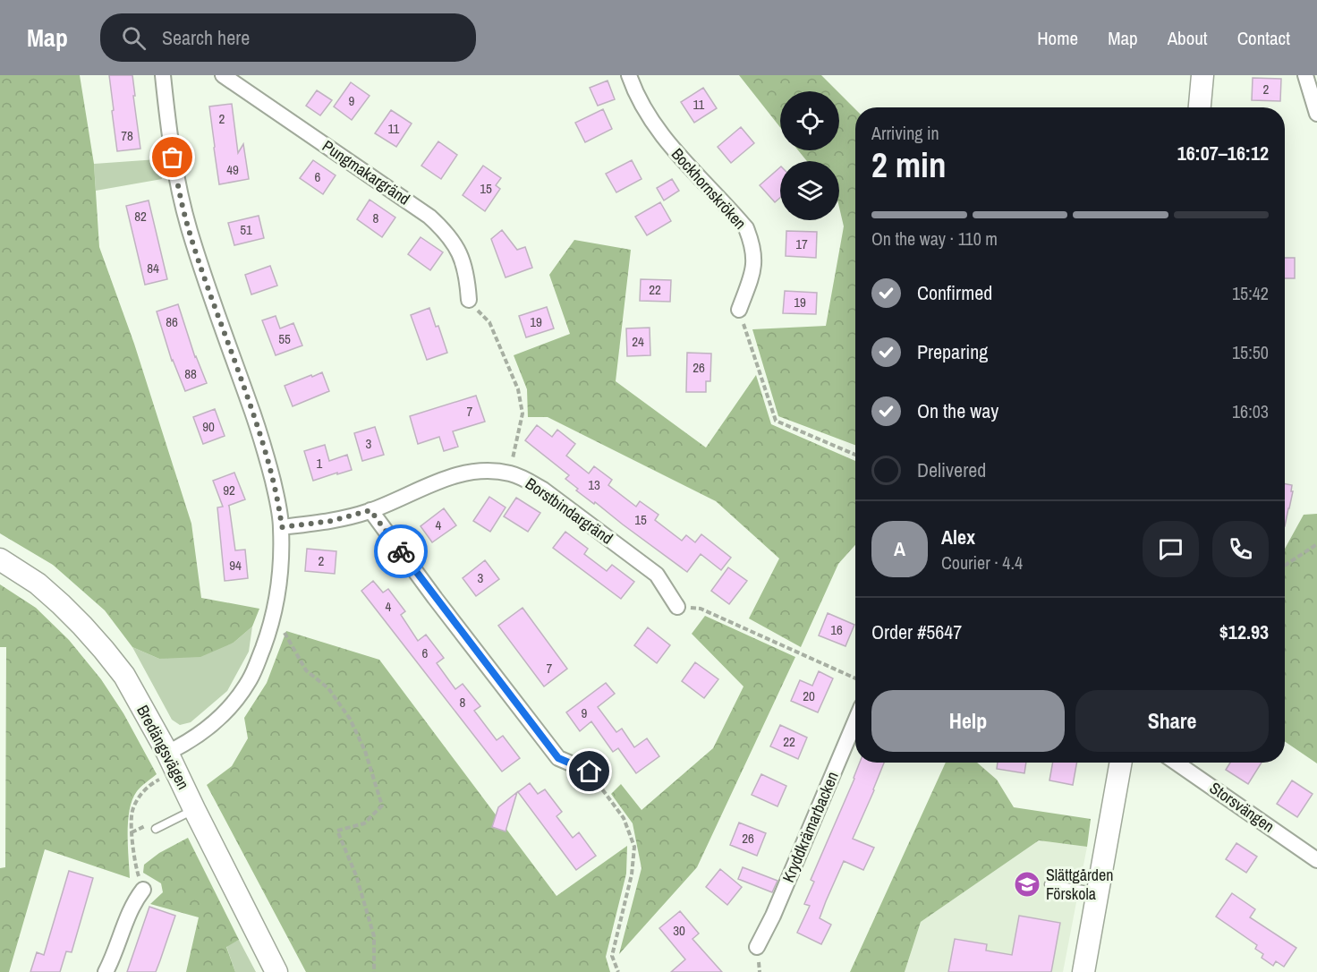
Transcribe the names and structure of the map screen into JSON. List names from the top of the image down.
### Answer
{
  "streets": {
    "street": [
      "Pungmakargränd",
      "Bockhornskröken",
      "Borstbindargränd",
      "Bredängsvägen",
      "Storsvängen",
      "Kryddkrämarbacken"
    ]
  },
  "places": {
    "school or university": ["Slättgården Förskola"]
  },
  "house_numbers": [
    "2",
    "9",
    "11",
    "2",
    "11",
    "78",
    "49",
    "6",
    "15",
    "82",
    "8",
    "51",
    "17",
    "84",
    "22",
    "19",
    "86",
    "19",
    "55",
    "24",
    "26",
    "88",
    "7",
    "90",
    "3",
    "1",
    "13",
    "92",
    "15",
    "4",
    "2",
    "94",
    "3",
    "4",
    "16",
    "6",
    "7",
    "20",
    "8",
    "9",
    "22",
    "26",
    "30"
  ],
  "page": {
    "header": "Map",
    "search": "Search here",
    "nav": [
      "Home",
      "Map",
      "About",
      "Contact"
    ],
    "heading": ["2 min", "Arriving in", "16:07–16:12"],
    "panel": [
      "Alex",
      "Courier · 4.4",
      "Order #5647",
      "$12.93"
    ],
    "bar": "On the way · 110 m",
    "list": [
      ["Confirmed", "15:42"],
      ["Preparing", "15:50"],
      ["On the way", "16:03"],
      "Delivered"
    ],
    "round": "A",
    "buttons": ["Help", "Share"]
  }
}
